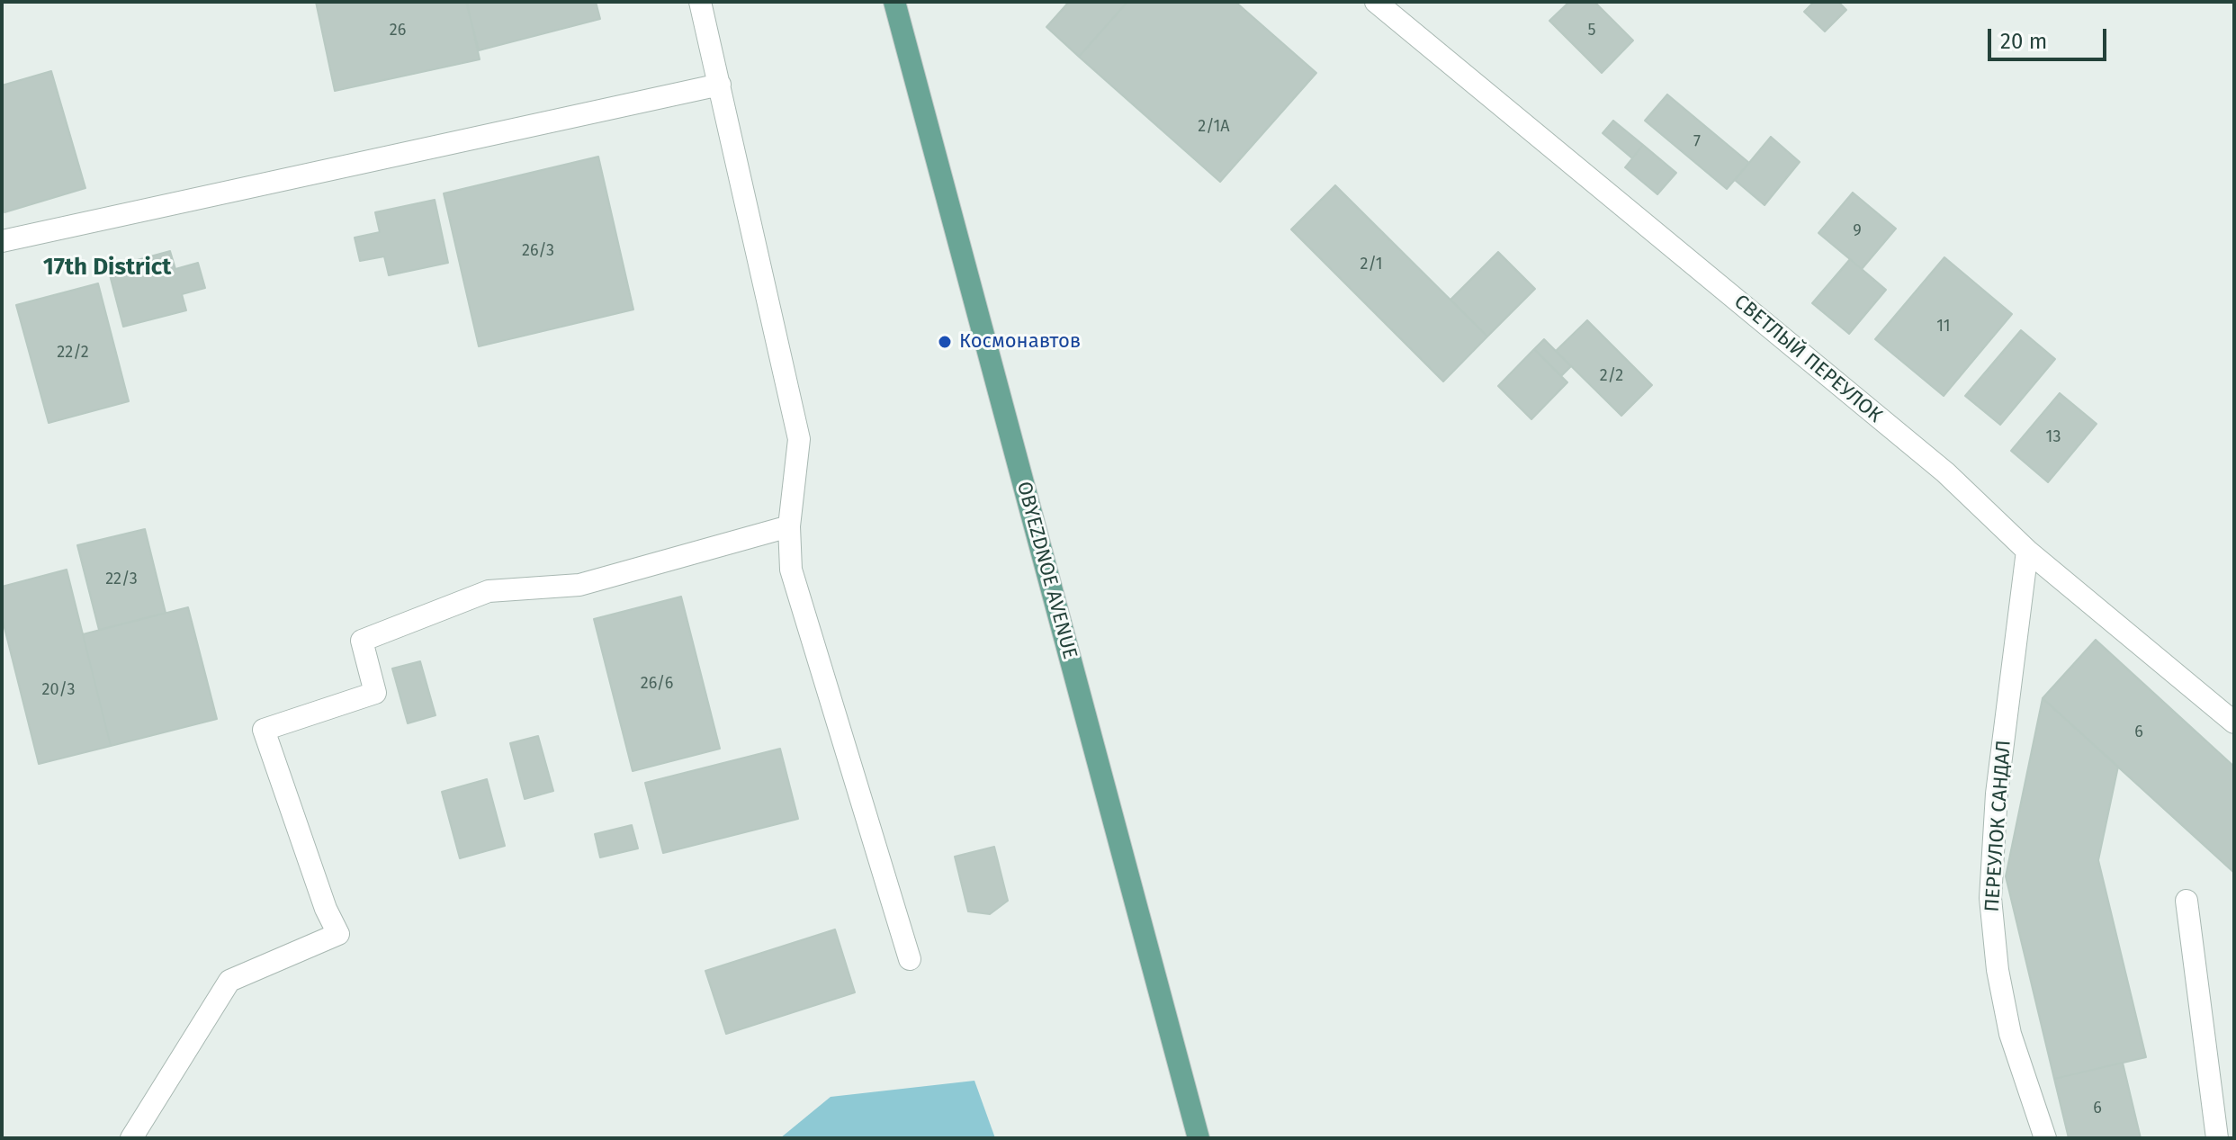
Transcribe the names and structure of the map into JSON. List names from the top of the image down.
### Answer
{
  "streets": {
    "main road": ["OBYEZDNOE AVENUE"],
    "street": ["СВЕТЛЫЙ ПЕРЕУЛОК", "ПЕРЕУЛОК САНДАЛ"]
  },
  "crossings": [
    ["СВЕТЛЫЙ ПЕРЕУЛОК", "ПЕРЕУЛОК САНДАЛ"]
  ],
  "districts": ["17th District"],
  "places": ["Космонавтов"],
  "house_numbers": [
    "26",
    "5",
    "2/1А",
    "7",
    "9",
    "26/3",
    "2/1",
    "11",
    "22/2",
    "2/2",
    "13",
    "22/3",
    "26/6",
    "20/3",
    "6",
    "6"
  ],
  "scale_bar": "20 m"
}
